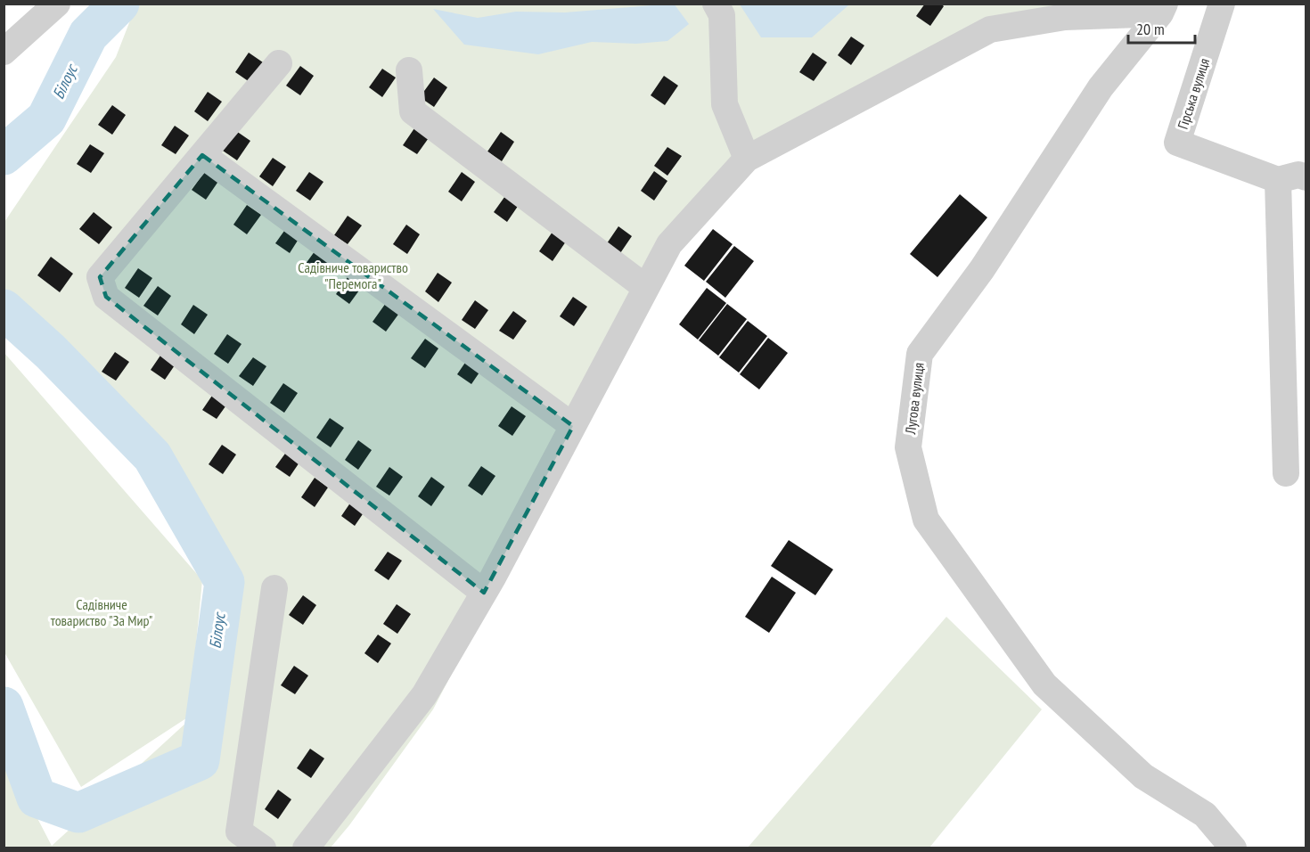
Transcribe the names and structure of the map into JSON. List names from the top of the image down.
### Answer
{
  "streets": {
    "street": ["Гірська вулиця", "Лугова вулиця"]
  },
  "water": ["Білоус"],
  "parks": ["Садівниче товариство \"Перемога\"", "Садівниче товариство \"За Мир\""],
  "scale_bar": "20 m"
}
